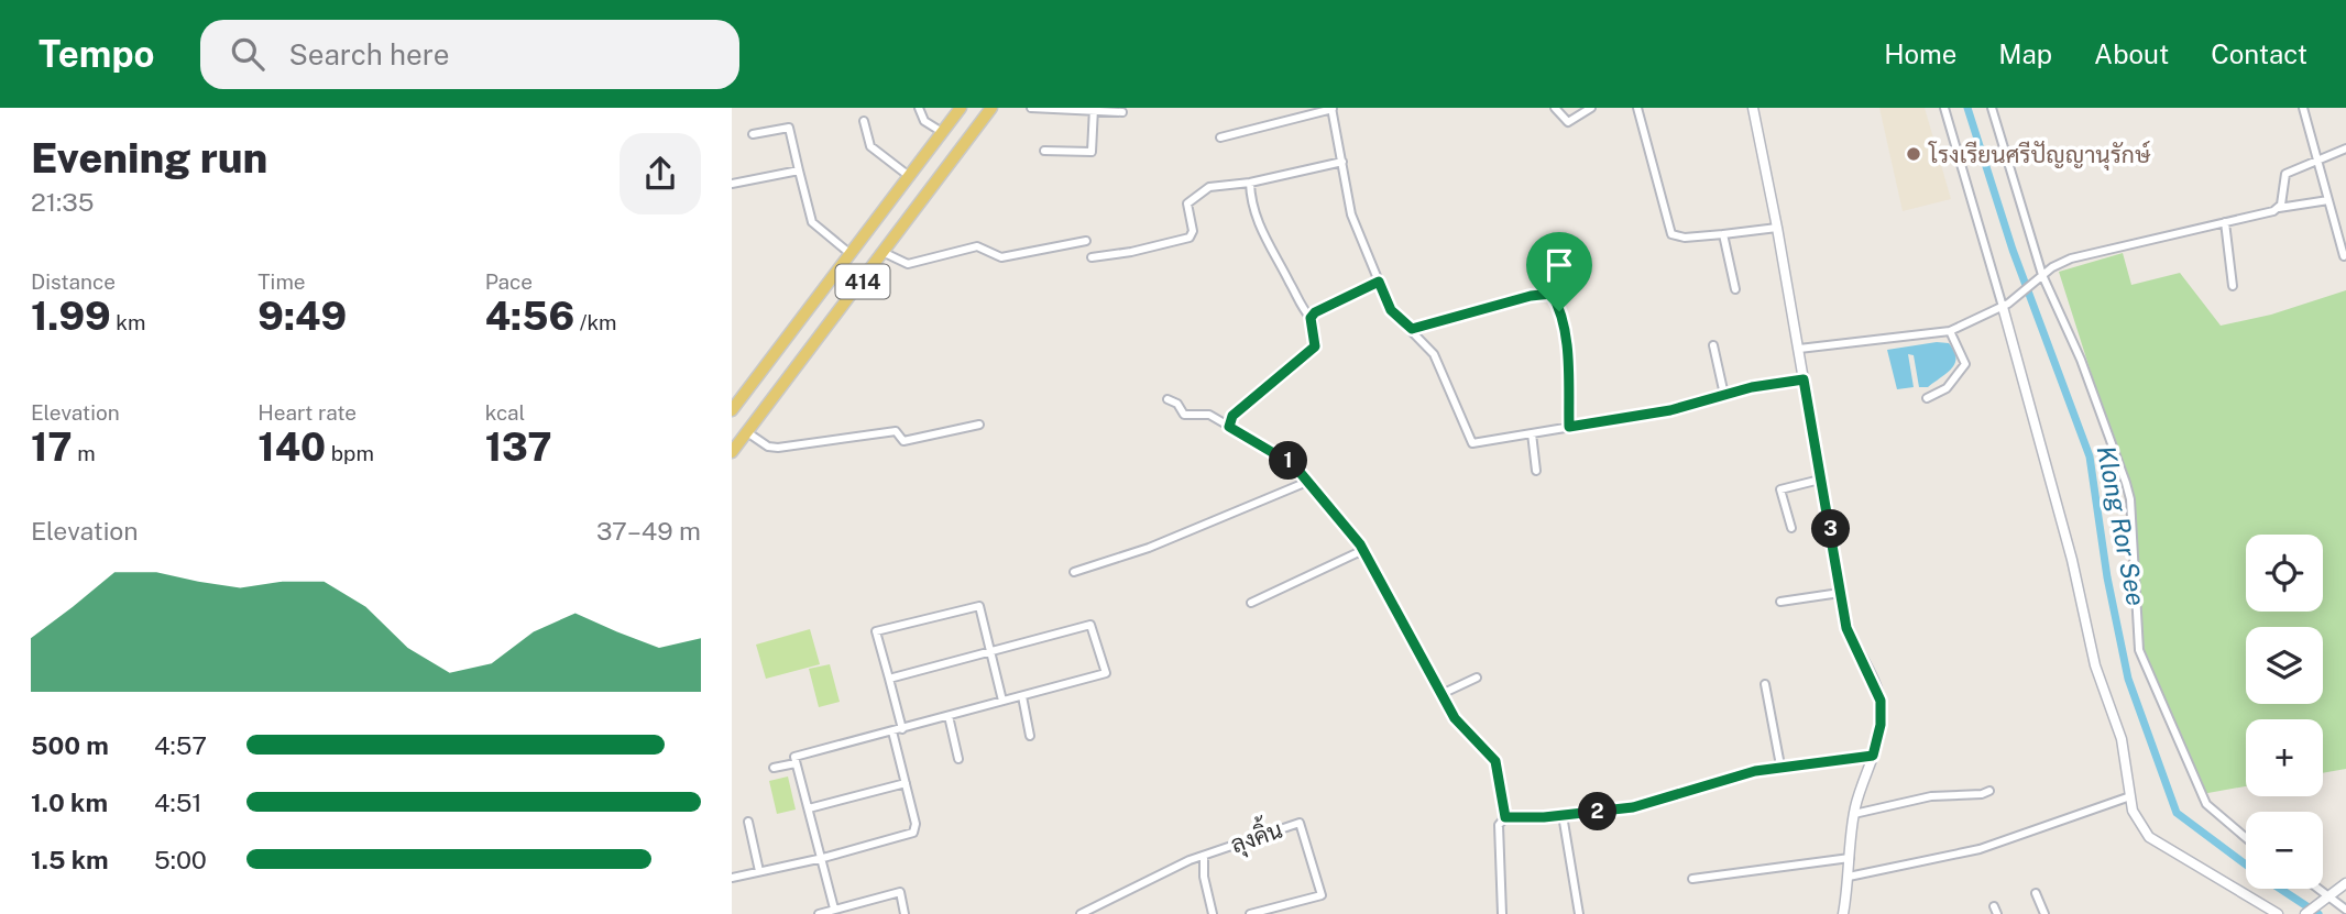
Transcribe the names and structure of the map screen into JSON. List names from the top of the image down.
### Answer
{
  "streets": {
    "main road": ["414"],
    "street": ["ลุงคิ้น"]
  },
  "water": ["Klong Ror See"],
  "places": ["โรงเรียนศรีปัญญานุรักษ์"],
  "page": {
    "header": "Tempo",
    "search": "Search here",
    "nav": [
      "Home",
      "Map",
      "About",
      "Contact"
    ],
    "heading": ["Evening run", "21:35"],
    "stats": [
      ["Distance", "1.99 km"],
      ["Time", "9:49"],
      ["Pace", "4:56 /km"],
      ["Elevation", "17 m"],
      ["Heart rate", "140 bpm"],
      ["kcal", "137"]
    ],
    "pins": ["1", "3", "2"],
    "chart": ["Elevation", "37–49 m"],
    "map_buttons": ["+", "−"],
    "list": [
      {
        "name": "500 m",
        "note": "4:57"
      },
      {
        "name": "1.0 km",
        "note": "4:51"
      },
      {
        "name": "1.5 km",
        "note": "5:00"
      }
    ]
  }
}
